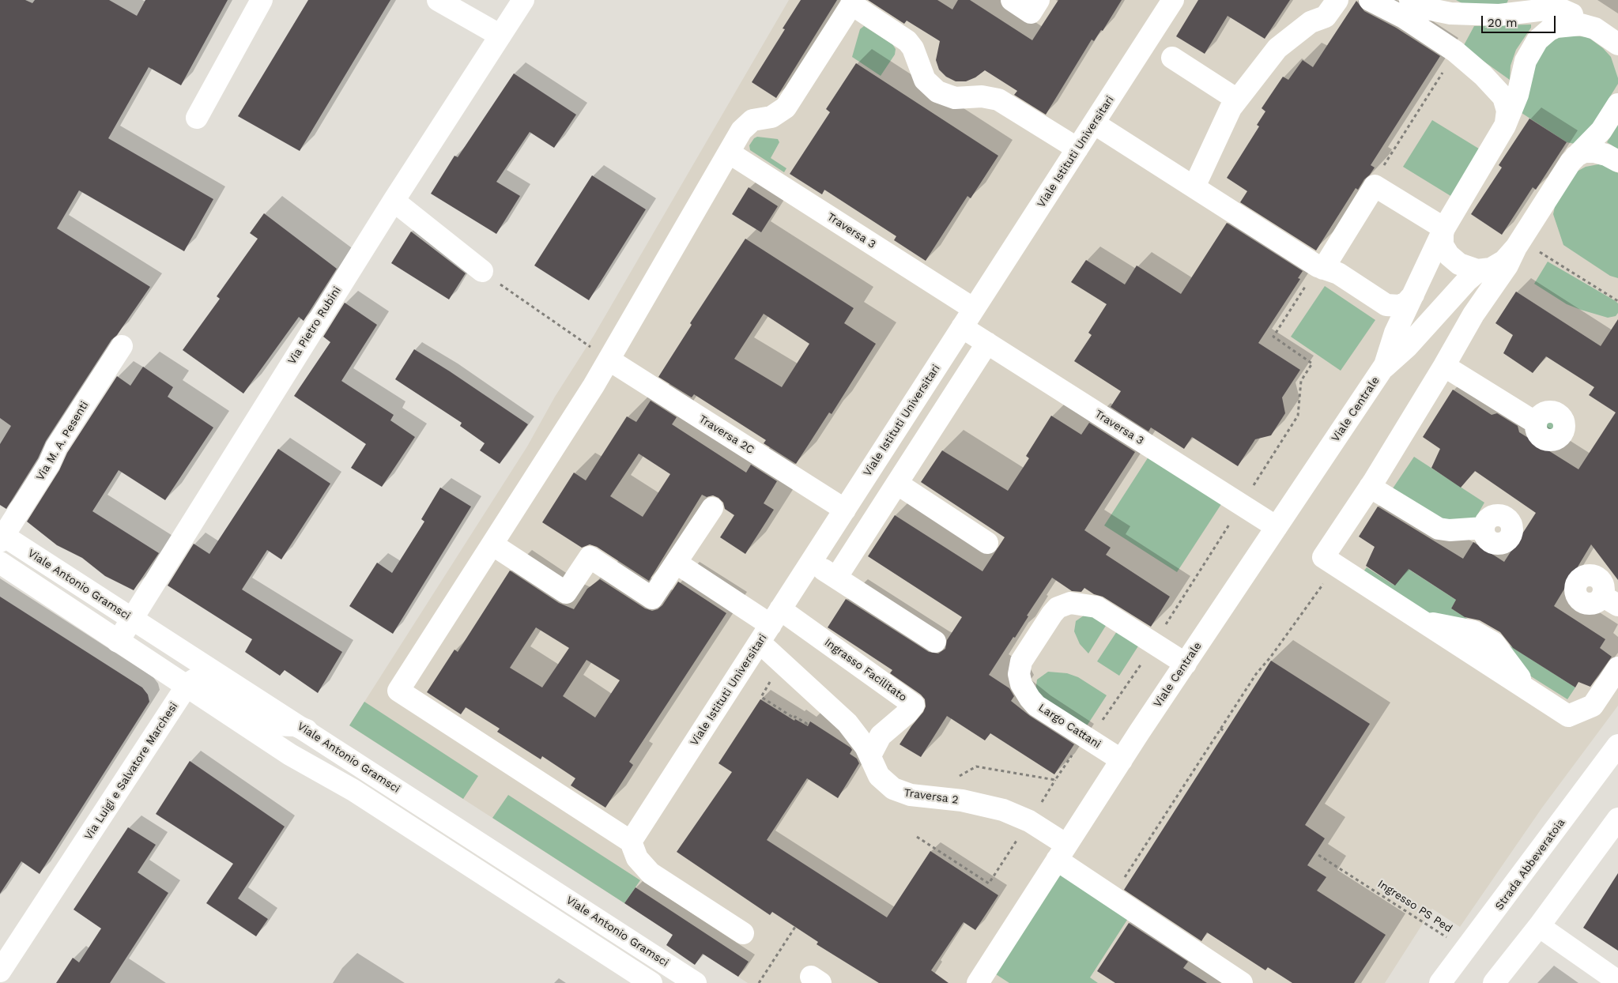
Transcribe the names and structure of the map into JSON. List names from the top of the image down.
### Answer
{
  "streets": {
    "street": [
      "Viale Istituti Universitari",
      "Traversa 3",
      "Via Pietro Rubini",
      "Viale Centrale",
      "Traversa 2C",
      "Via M. A. Pesenti",
      "Viale Antonio Gramsci",
      "Ingrasso Facilitato",
      "Largo Cattani",
      "Via Luigi e Salvatore Marchesi",
      "Traversa 2",
      "Strada Abbeveratoia"
    ],
    "path": ["Ingresso PS Ped"]
  },
  "crossings": [
    ["Viale Istituti Universitari", "Traversa 3"],
    ["Viale Istituti Universitari", "Traversa 2C"],
    ["Viale Istituti Universitari", "Ingrasso Facilitato"],
    ["Viale Istituti Universitari", "Traversa 2"],
    ["Traversa 3", "Viale Centrale"],
    ["Via Pietro Rubini", "Viale Antonio Gramsci"],
    ["Viale Centrale", "Largo Cattani"],
    ["Viale Centrale", "Traversa 2"],
    ["Via M. A. Pesenti", "Viale Antonio Gramsci"],
    ["Ingrasso Facilitato", "Traversa 2"],
    ["Strada Abbeveratoia", "Ingresso PS Ped"]
  ],
  "scale_bar": "20 m"
}
